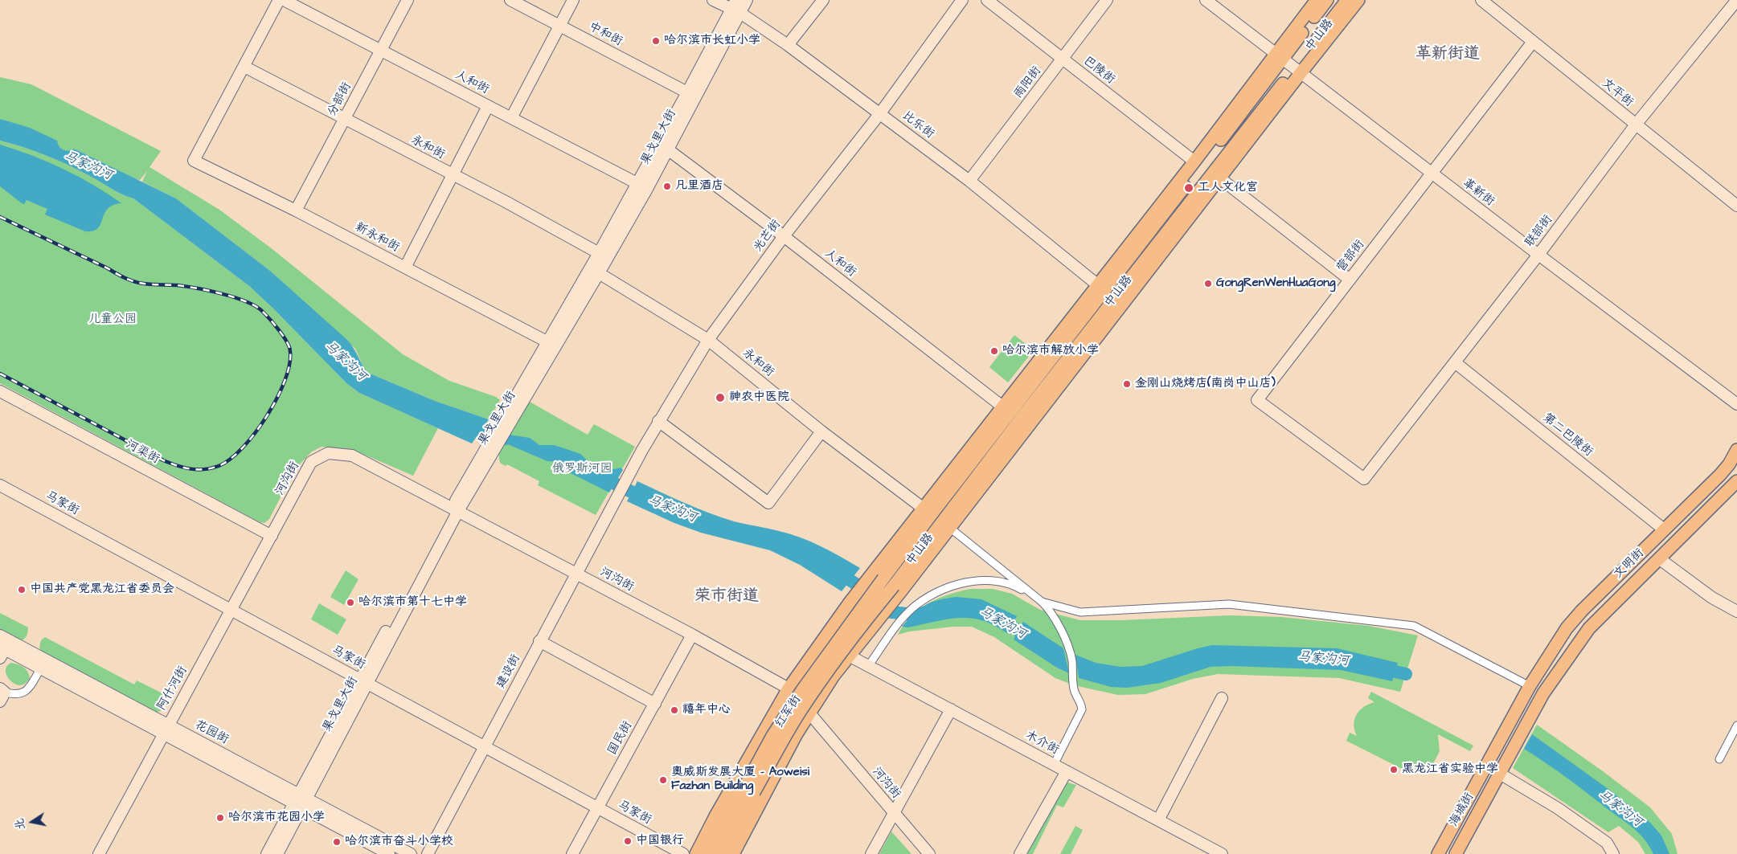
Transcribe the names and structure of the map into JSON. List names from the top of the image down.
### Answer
{
  "streets": {
    "main road": [
      "中山路",
      "文明街",
      "红军街",
      "海城街"
    ],
    "street": [
      "中和街",
      "巴陵街",
      "人和街",
      "雨阳街",
      "文平街",
      "分部街",
      "比乐街",
      "果戈里大街",
      "永和街",
      "革新街",
      "联部街",
      "光芒街",
      "新永和街",
      "营部街",
      "第二巴陵街",
      "河渠街",
      "河沟街",
      "马家街",
      "建设街",
      "阿什河街",
      "花园街",
      "国民街",
      "木介街"
    ]
  },
  "crossings": [
    ["中和街", "果戈里大街"],
    ["中山路", "永和街"],
    ["中山路", "革新街"],
    ["中山路", "红军街"],
    ["巴陵街", "雨阳街"],
    ["人和街", "分部街"],
    ["人和街", "果戈里大街"],
    ["人和街", "光芒街"],
    ["雨阳街", "比乐街"],
    ["文平街", "联部街"],
    ["文平街", "营部街"],
    ["分部街", "永和街"],
    ["分部街", "新永和街"],
    ["比乐街", "果戈里大街"],
    ["比乐街", "光芒街"],
    ["果戈里大街", "永和街"],
    ["果戈里大街", "新永和街"],
    ["果戈里大街", "河沟街"],
    ["果戈里大街", "马家街"],
    ["果戈里大街", "花园街"],
    ["永和街", "光芒街"],
    ["永和街", "新永和街"],
    ["革新街", "联部街"],
    ["革新街", "营部街"],
    ["联部街", "营部街"],
    ["联部街", "第二巴陵街"],
    ["光芒街", "建设街"],
    ["第二巴陵街", "文明街"],
    ["河渠街", "河沟街"],
    ["河渠街", "阿什河街"],
    ["河沟街", "建设街"],
    ["河沟街", "阿什河街"],
    ["河沟街", "红军街"],
    ["河沟街", "国民街"],
    ["马家街", "建设街"],
    ["马家街", "阿什河街"],
    ["马家街", "国民街"],
    ["文明街", "海城街"],
    ["阿什河街", "花园街"],
    ["红军街", "木介街"]
  ],
  "districts": ["革新街道", "荣市街道"],
  "water": ["马家沟河"],
  "parks": ["儿童公园", "俄罗斯河园"],
  "places": [
    "哈尔滨市长虹小学",
    "凡里酒店",
    "工人文化宫",
    "GongRenWenHuaGong",
    "哈尔滨市解放小学",
    "金刚山烧烤店(南岗中山店)",
    "神农中医院",
    "中国共产党黑龙江省委员会",
    "哈尔滨市第十七中学",
    "禧年中心",
    "黑龙江省实验中学",
    "奥威斯发展大厦 - Aoweisi Fazhan Building",
    "哈尔滨市花园小学",
    "中国银行",
    "哈尔滨市奋斗小学校"
  ],
  "north": "left"
}
